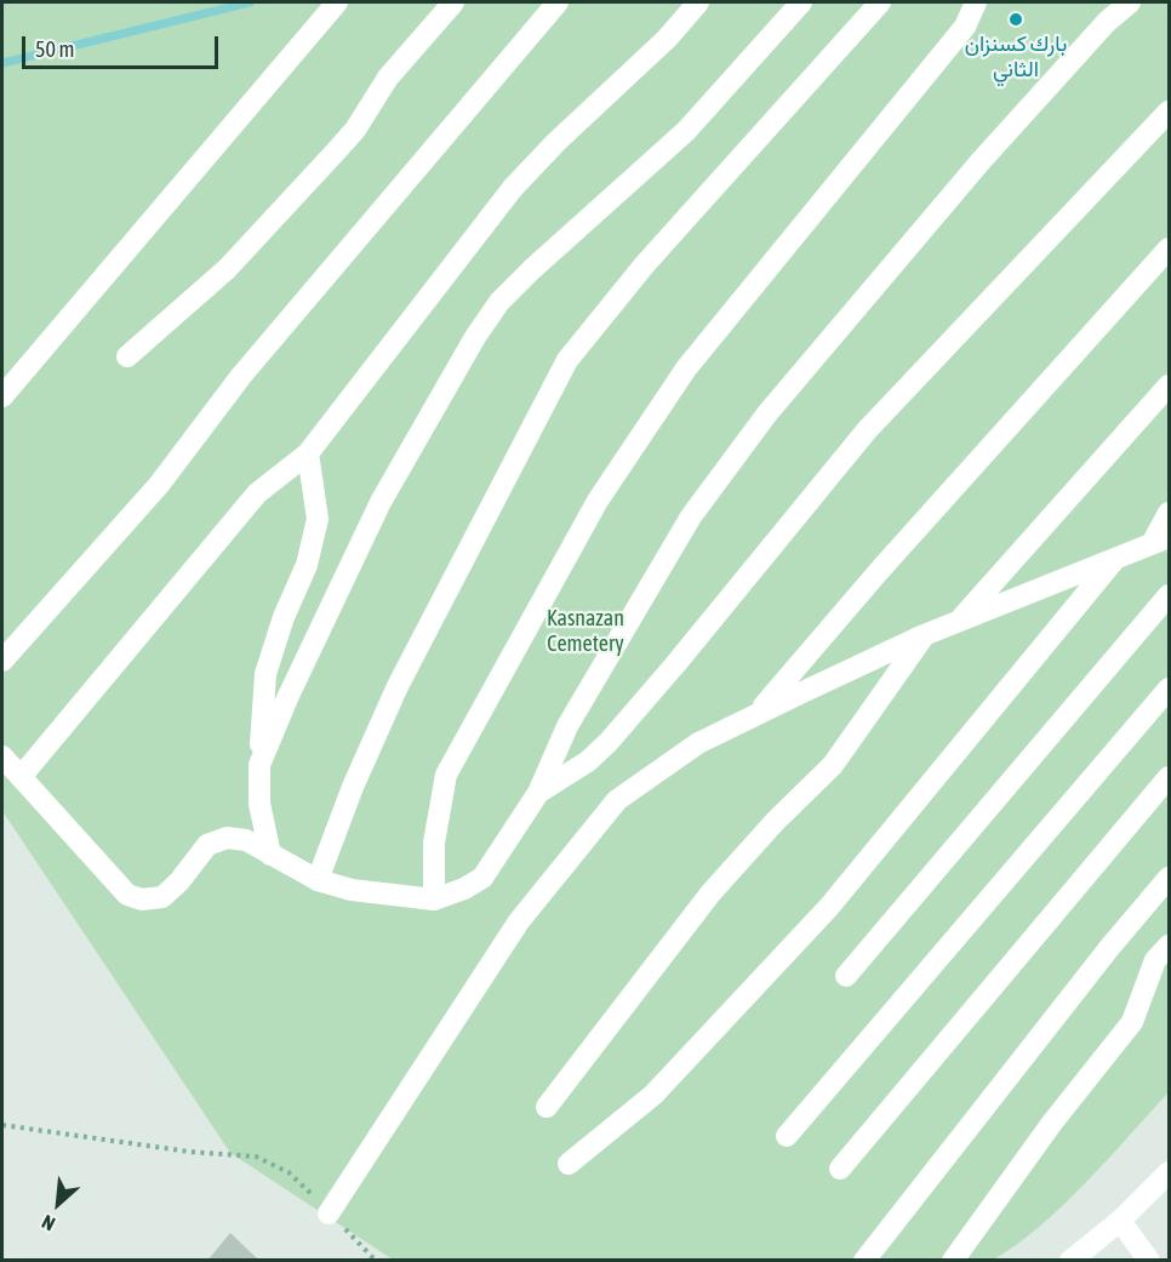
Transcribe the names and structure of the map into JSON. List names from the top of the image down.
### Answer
{
  "parks": ["Kasnazan Cemetery"],
  "places": ["بارك كسنزان الثاني"],
  "scale_bar": "50 m",
  "north": "bottom left"
}
